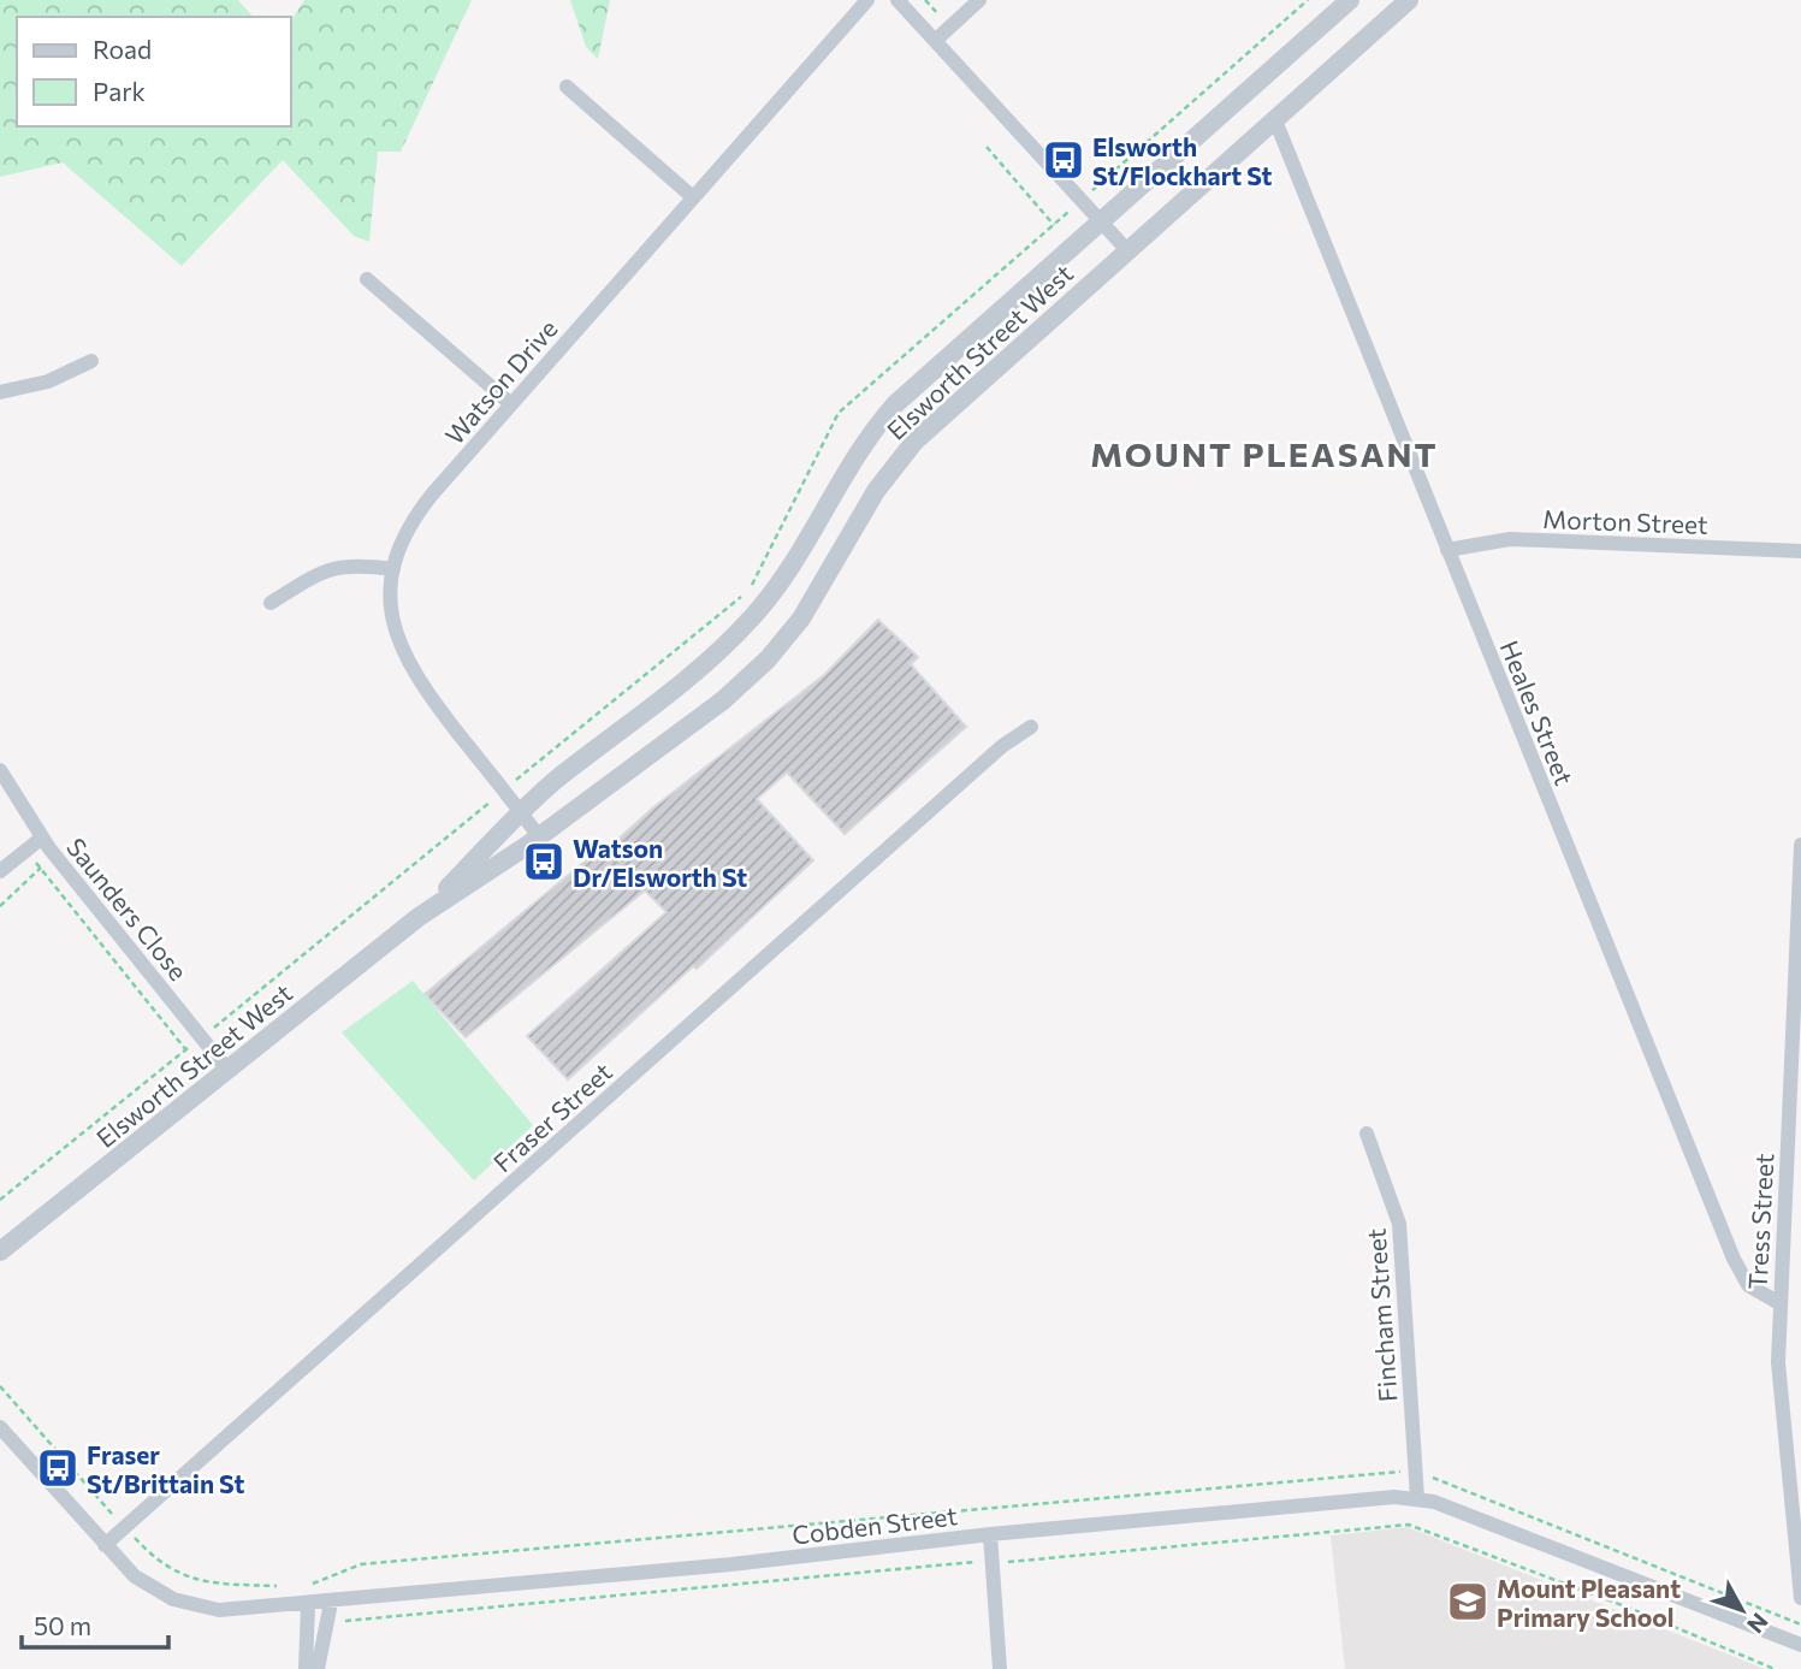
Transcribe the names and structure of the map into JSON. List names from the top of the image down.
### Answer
{
  "streets": {
    "street": [
      "Elsworth Street West",
      "Watson Drive",
      "Morton Street",
      "Heales Street",
      "Saunders Close",
      "Fraser Street",
      "Tress Street",
      "Fincham Street",
      "Cobden Street"
    ]
  },
  "crossings": [
    ["Elsworth Street West", "Watson Drive"],
    ["Elsworth Street West", "Heales Street"],
    ["Elsworth Street West", "Saunders Close"],
    ["Morton Street", "Heales Street"],
    ["Heales Street", "Tress Street"],
    ["Fraser Street", "Cobden Street"],
    ["Fincham Street", "Cobden Street"]
  ],
  "districts": ["MOUNT PLEASANT"],
  "places": {
    "bus stop": ["Elsworth St/Flockhart St", "Watson Dr/Elsworth St", "Fraser St/Brittain St"],
    "school or university": ["Mount Pleasant Primary School"]
  },
  "legend": ["Road", "Park"],
  "scale_bar": "50 m",
  "north": "bottom right"
}
